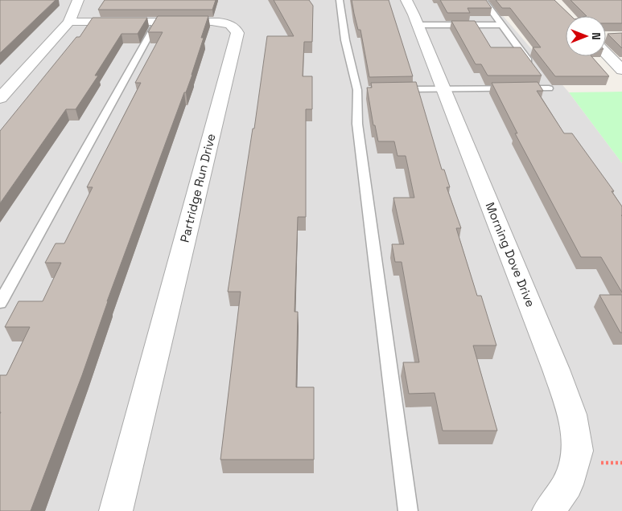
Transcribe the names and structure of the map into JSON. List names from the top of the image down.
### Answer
{
  "streets": {
    "street": ["Partridge Run Drive", "Morning Dove Drive"]
  },
  "north": "right"
}
